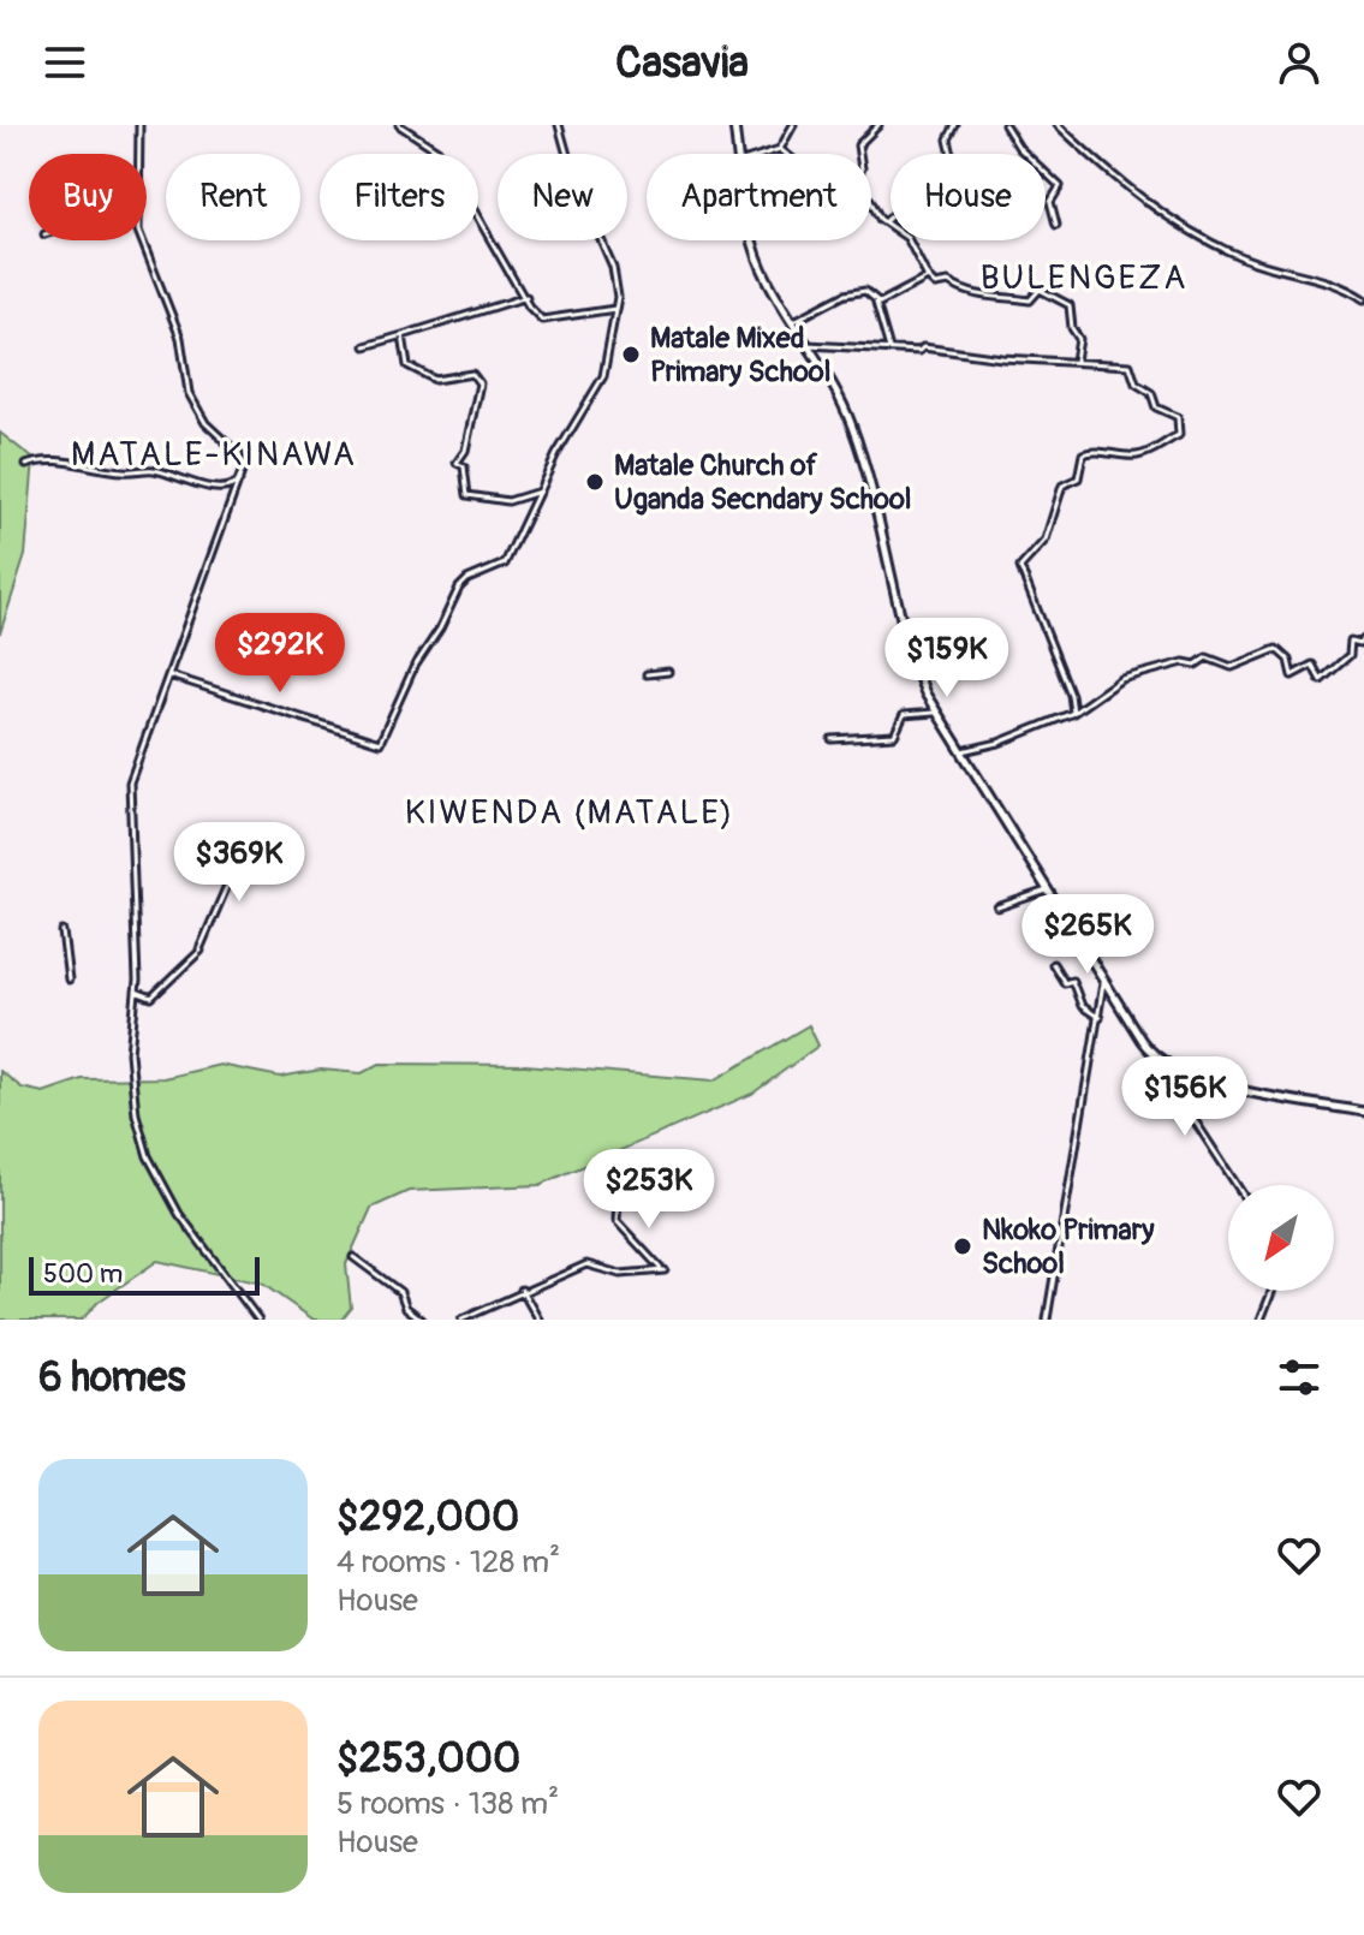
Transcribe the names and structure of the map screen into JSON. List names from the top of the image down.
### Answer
{
  "districts": ["BULENGEZA", "MATALE-KINAWA", "KIWENDA (MATALE)"],
  "places": ["Matale Mixed Primary School", "Matale Church of Uganda Secndary School", "Nkoko Primary School"],
  "scale_bar": "500 m",
  "north": "bottom left",
  "page": {
    "header": "Casavia",
    "chip": [
      "Buy",
      "Rent",
      "Filters",
      "New",
      "Apartment",
      "House"
    ],
    "price": [
      "$292K",
      "$159K",
      "$369K",
      "$265K",
      "$156K",
      "$253K"
    ],
    "scale": "500 m",
    "heading": "6 homes",
    "list": [
      {
        "name": "$292,000",
        "note": "4 rooms · 128 m² · House"
      },
      {
        "name": "$253,000",
        "note": "5 rooms · 138 m² · House"
      }
    ]
  }
}
